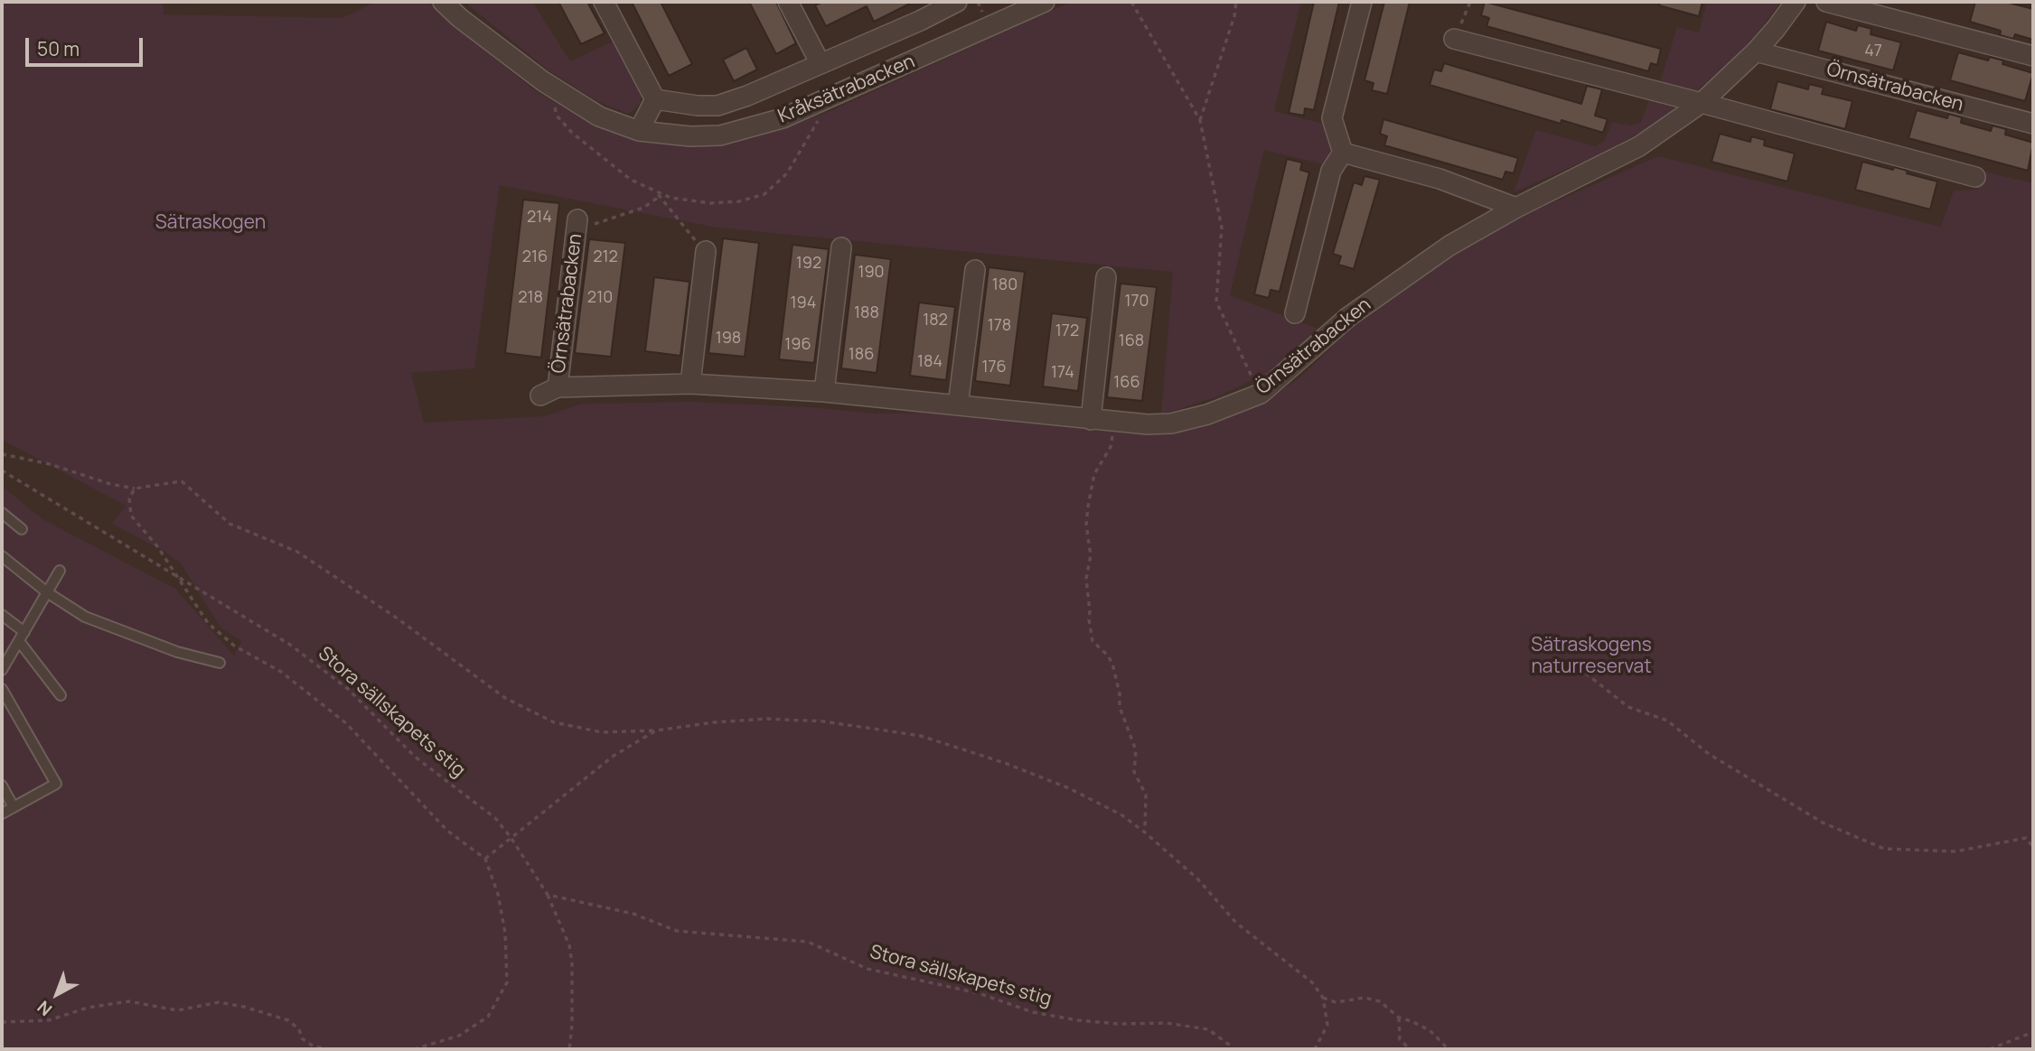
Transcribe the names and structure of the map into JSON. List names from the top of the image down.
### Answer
{
  "streets": {
    "street": ["Örnsätrabacken", "Kråksätrabacken"],
    "path": ["Stora sällskapets stig"]
  },
  "parks": ["Sätraskogen", "Sätraskogens naturreservat"],
  "house_numbers": [
    "47",
    "214",
    "216",
    "212",
    "192",
    "190",
    "180",
    "218",
    "210",
    "170",
    "194",
    "188",
    "182",
    "178",
    "172",
    "198",
    "168",
    "196",
    "186",
    "184",
    "176",
    "174",
    "166"
  ],
  "scale_bar": "50 m",
  "north": "bottom left"
}
